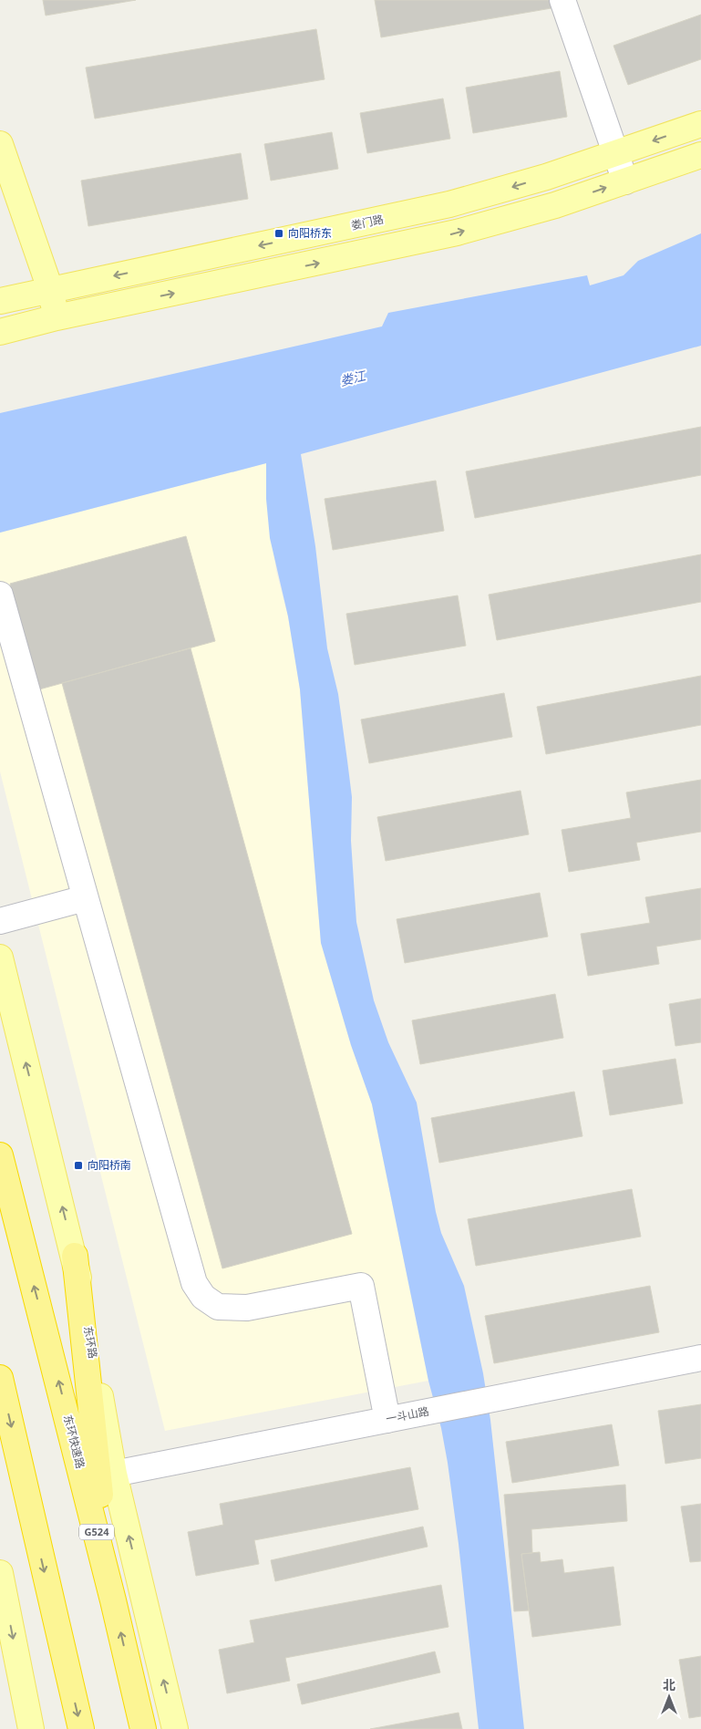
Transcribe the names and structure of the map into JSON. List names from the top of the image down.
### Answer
{
  "streets": {
    "highway": ["东环快速路", "G524"],
    "main road": ["娄门路", "东环路"],
    "street": ["一斗山路"]
  },
  "crossings": [
    ["东环路", "一斗山路"]
  ],
  "one_way": ["东环路"],
  "water": ["娄江"],
  "places": {
    "transit": ["向阳桥东", "向阳桥南"]
  },
  "north": "top"
}
